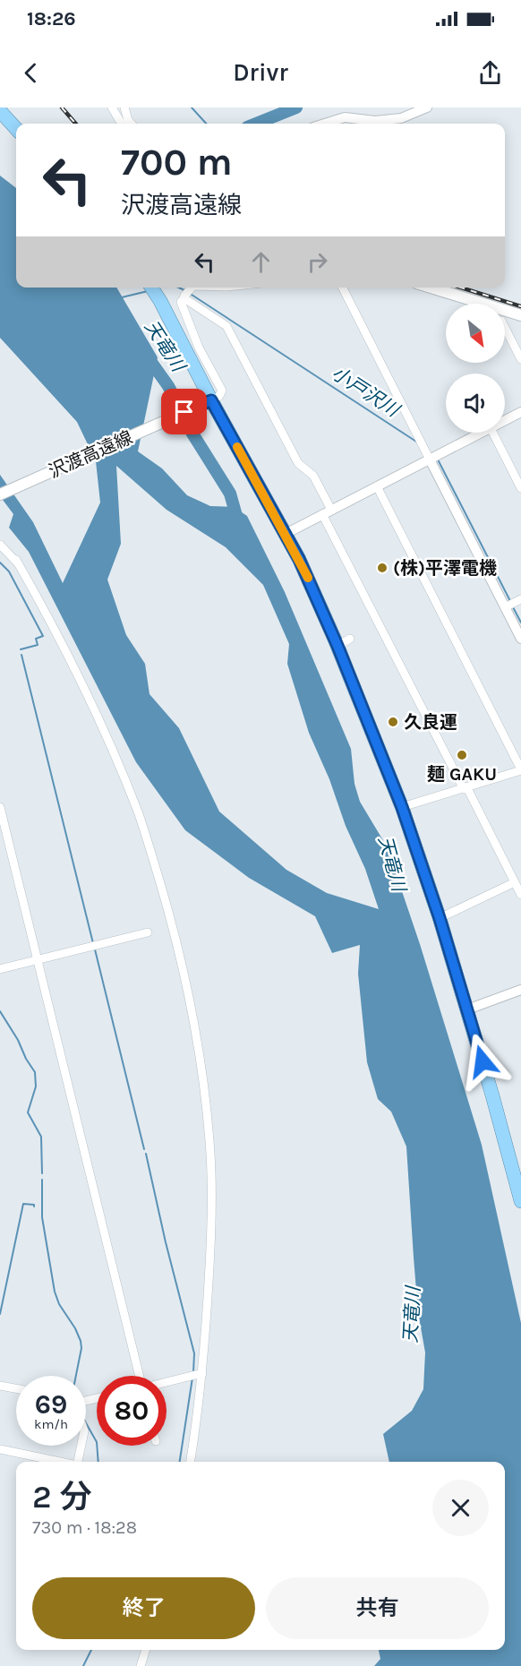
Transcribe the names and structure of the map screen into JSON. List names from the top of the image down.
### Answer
{
  "streets": {
    "main road": ["沢渡高遠線"]
  },
  "water": ["天竜川", "小戸沢川"],
  "places": ["(株)平澤電機", "久良運", "麺 GAKU"],
  "north": "bottom right",
  "page": {
    "status": "18:26",
    "header": "Drivr",
    "turn": ["700 m", "沢渡高遠線"],
    "speed": "69 km/h",
    "limit": "80",
    "heading": ["2 分", "730 m · 18:28"],
    "buttons": ["終了", "共有"]
  }
}
